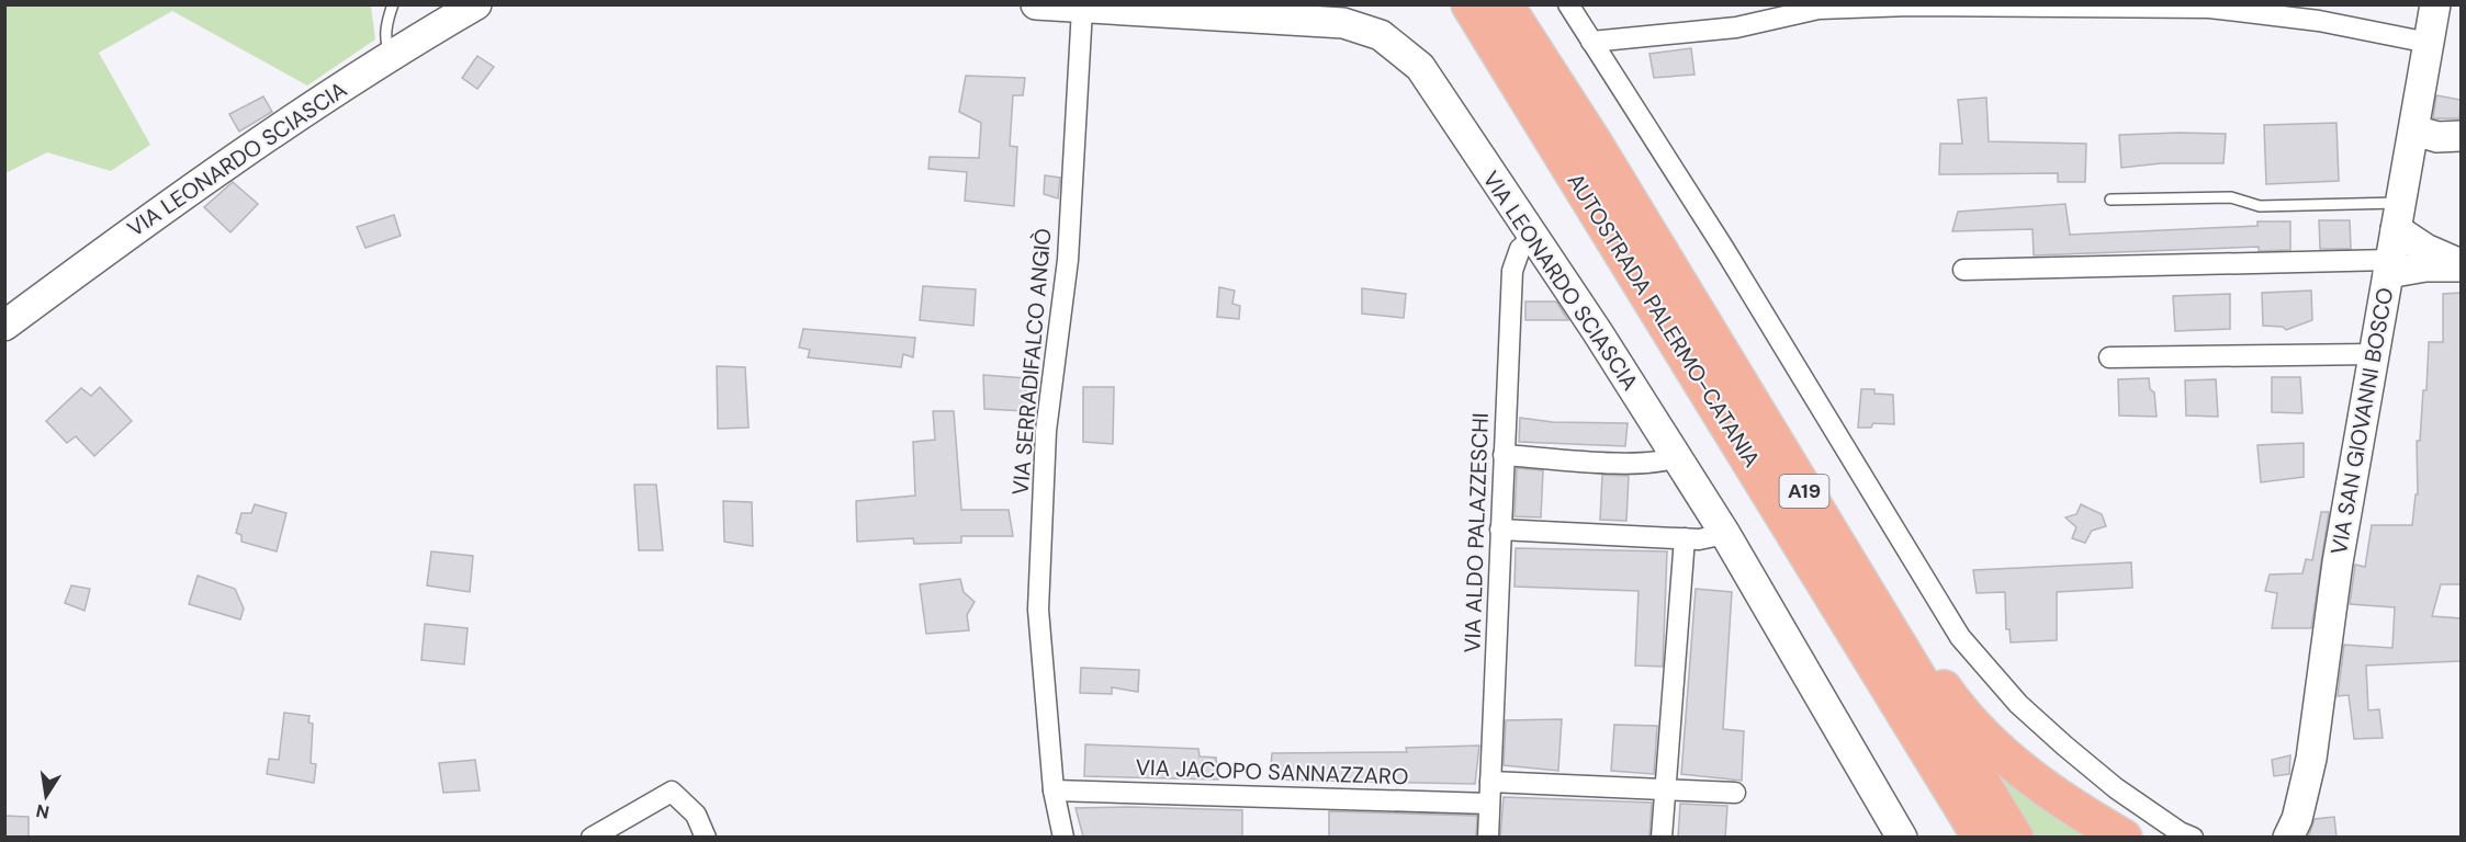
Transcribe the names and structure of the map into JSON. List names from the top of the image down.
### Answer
{
  "streets": {
    "highway": ["AUTOSTRADA PALERMO-CATANIA", "A19"],
    "street": [
      "VIA LEONARDO SCIASCIA",
      "VIA SERRADIFALCO ANGIÒ",
      "VIA SAN GIOVANNI BOSCO",
      "VIA ALDO PALAZZESCHI",
      "VIA JACOPO SANNAZZARO"
    ]
  },
  "crossings": [
    ["VIA LEONARDO SCIASCIA", "VIA SERRADIFALCO ANGIÒ"],
    ["VIA LEONARDO SCIASCIA", "VIA ALDO PALAZZESCHI"],
    ["VIA SERRADIFALCO ANGIÒ", "VIA JACOPO SANNAZZARO"],
    ["VIA ALDO PALAZZESCHI", "VIA JACOPO SANNAZZARO"]
  ],
  "north": "bottom"
}
